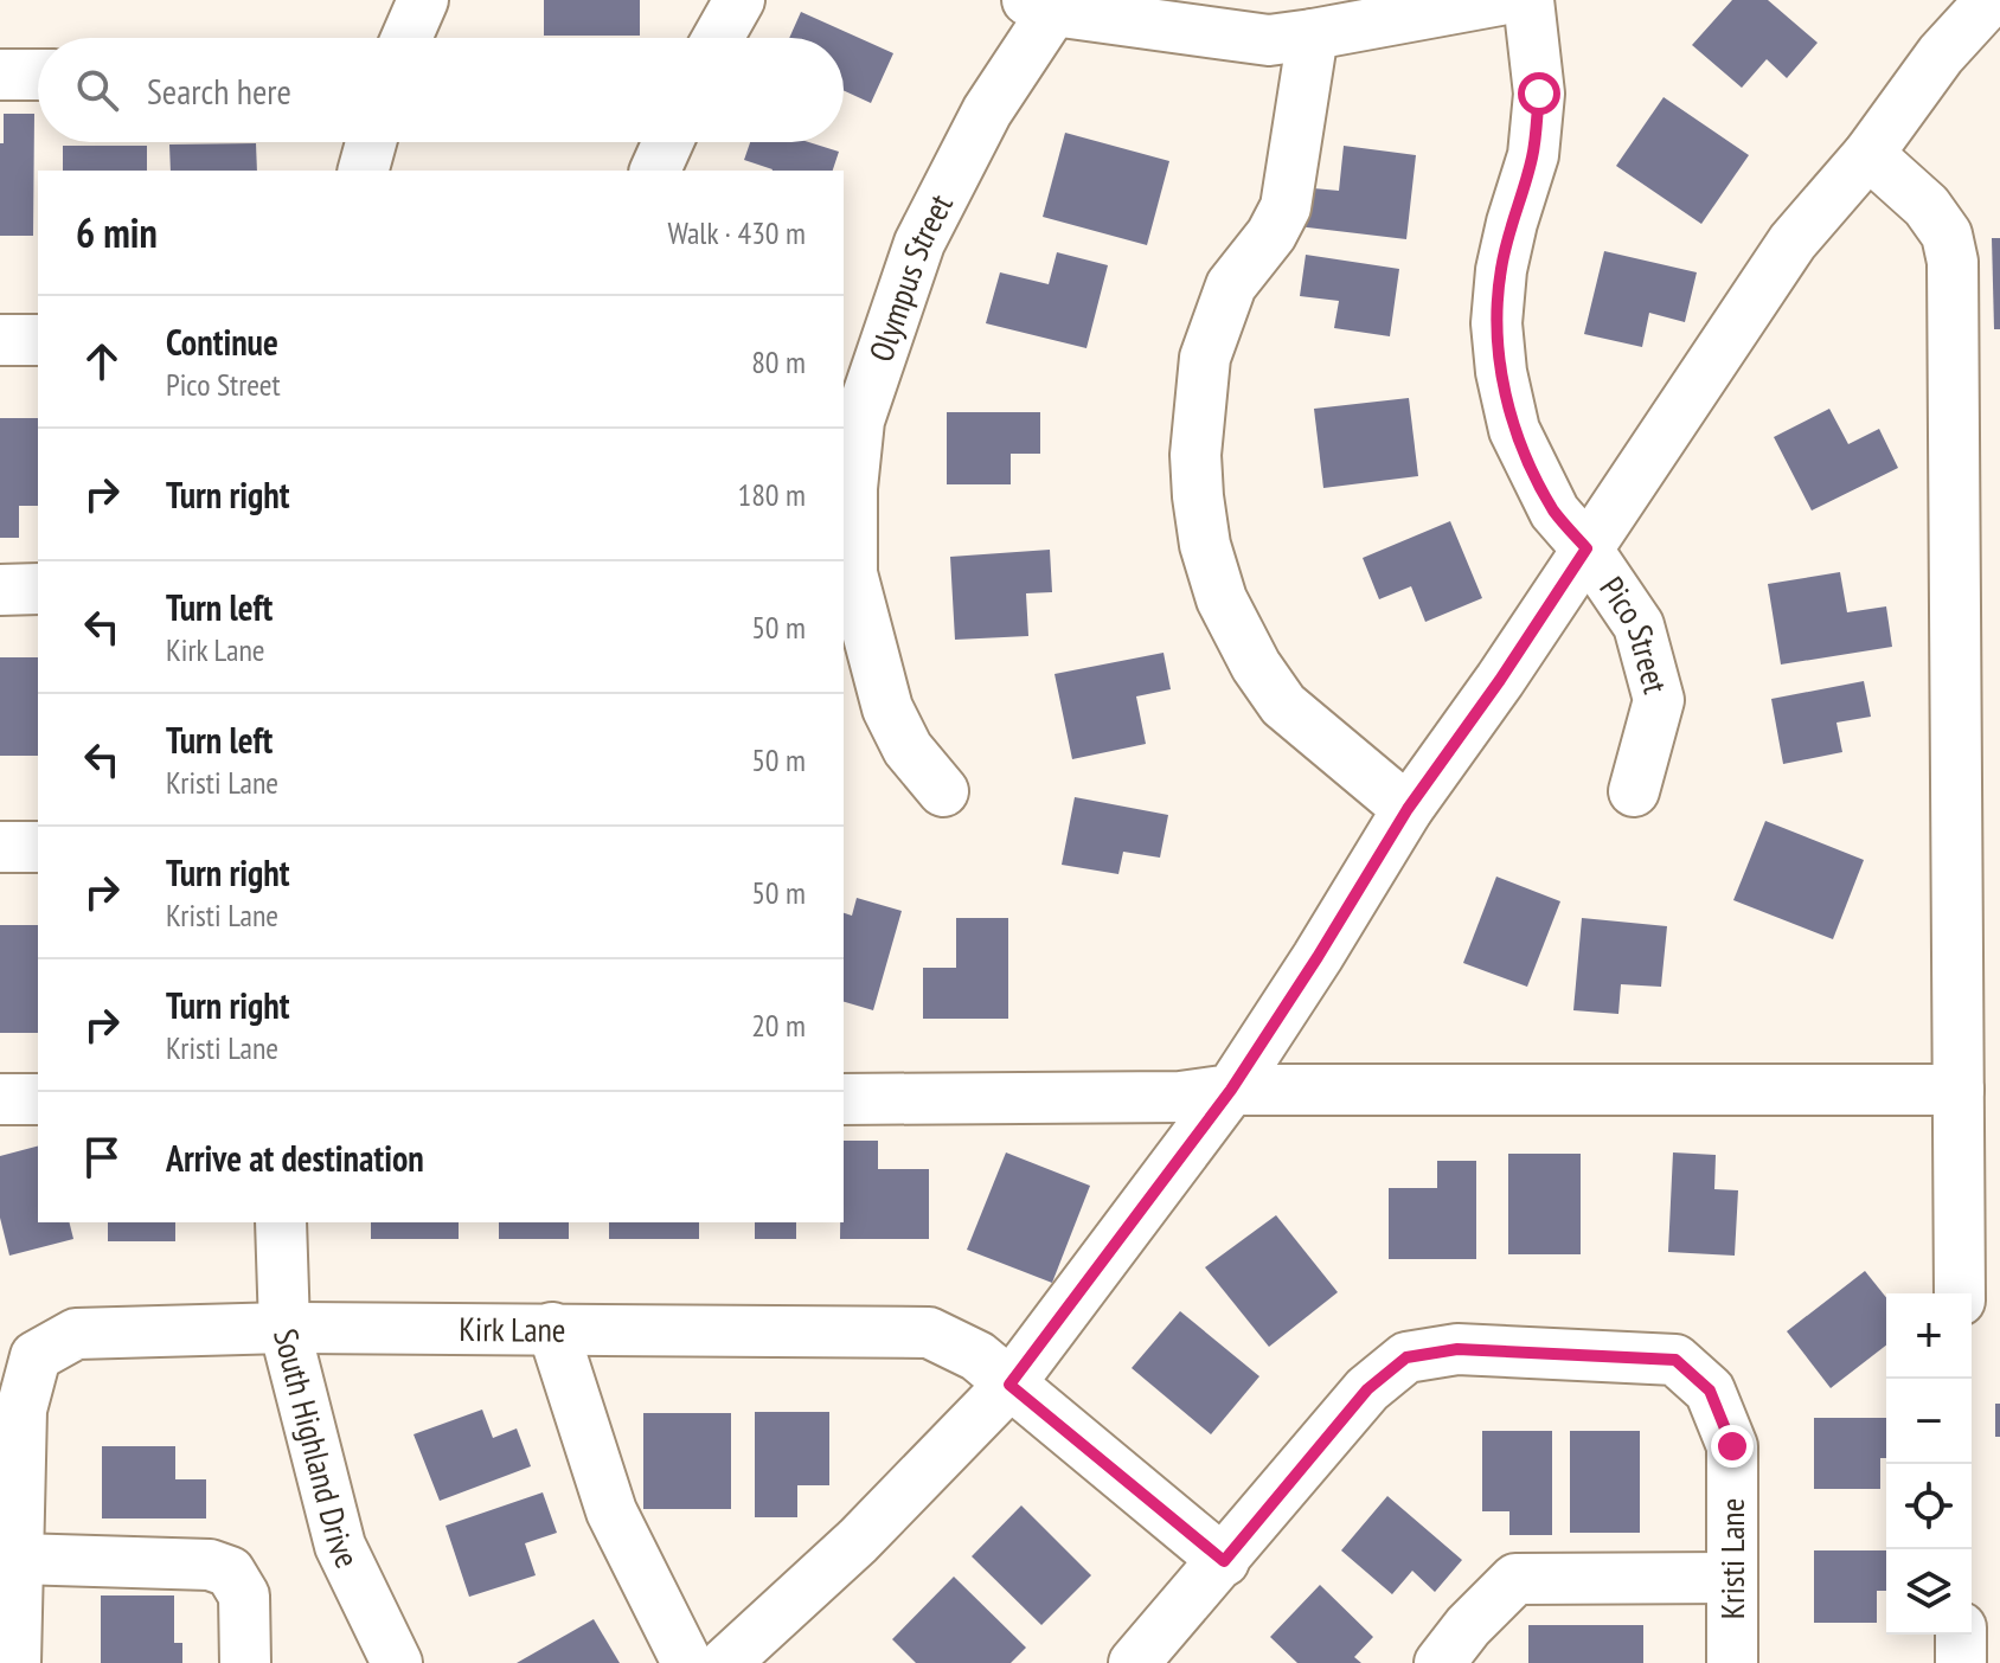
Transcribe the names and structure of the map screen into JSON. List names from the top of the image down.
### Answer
{
  "streets": {
    "street": [
      "Olympus Street",
      "Pico Street",
      "Kirk Lane",
      "South Highland Drive",
      "Kristi Lane"
    ]
  },
  "crossings": [
    ["Kirk Lane", "South Highland Drive"],
    ["Kirk Lane", "Kristi Lane"]
  ],
  "page": {
    "search": "Search here",
    "heading": ["6 min", "Walk · 430 m"],
    "list": [
      ["Continue", "Pico Street", "80 m"],
      ["Turn right", "180 m"],
      ["Turn left", "Kirk Lane", "50 m"],
      ["Turn left", "Kristi Lane", "50 m"],
      ["Turn right", "Kristi Lane", "50 m"],
      ["Turn right", "Kristi Lane", "20 m"],
      "Arrive at destination"
    ],
    "map_buttons": ["+", "−"]
  }
}
